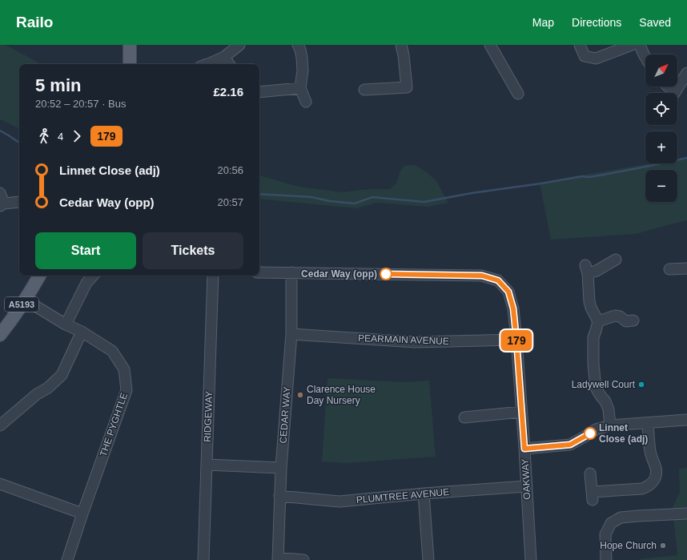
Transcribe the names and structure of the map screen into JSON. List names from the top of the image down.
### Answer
{
  "streets": {
    "main road": ["A5193"],
    "street": [
      "PEARMAIN AVENUE",
      "CEDAR WAY",
      "RIDGEWAY",
      "THE PYGHTLE",
      "OAKWAY",
      "PLUMTREE AVENUE"
    ]
  },
  "crossings": [
    ["A5193", "THE PYGHTLE"],
    ["PEARMAIN AVENUE", "CEDAR WAY"],
    ["PEARMAIN AVENUE", "OAKWAY"],
    ["CEDAR WAY", "OAKWAY"],
    ["CEDAR WAY", "PLUMTREE AVENUE"],
    ["OAKWAY", "PLUMTREE AVENUE"]
  ],
  "places": [
    "Cedar Way (opp)",
    "Ladywell Court",
    "Clarence House Day Nursery",
    "Linnet Close (adj)",
    "Hope Church"
  ],
  "lines": ["bus line 179"],
  "north": "top right",
  "page": {
    "header": "Railo",
    "nav": ["Map", "Directions", "Saved"],
    "on_map": "179",
    "map_buttons": ["+", "−"],
    "heading": ["5 min", "20:52 – 20:57 · Bus", "£2.16"],
    "legs": ["4", "179"],
    "list": [
      {
        "name": "Linnet Close (adj)",
        "value": "20:56"
      },
      {
        "name": "Cedar Way (opp)",
        "value": "20:57"
      }
    ],
    "buttons": ["Start", "Tickets"]
  }
}
